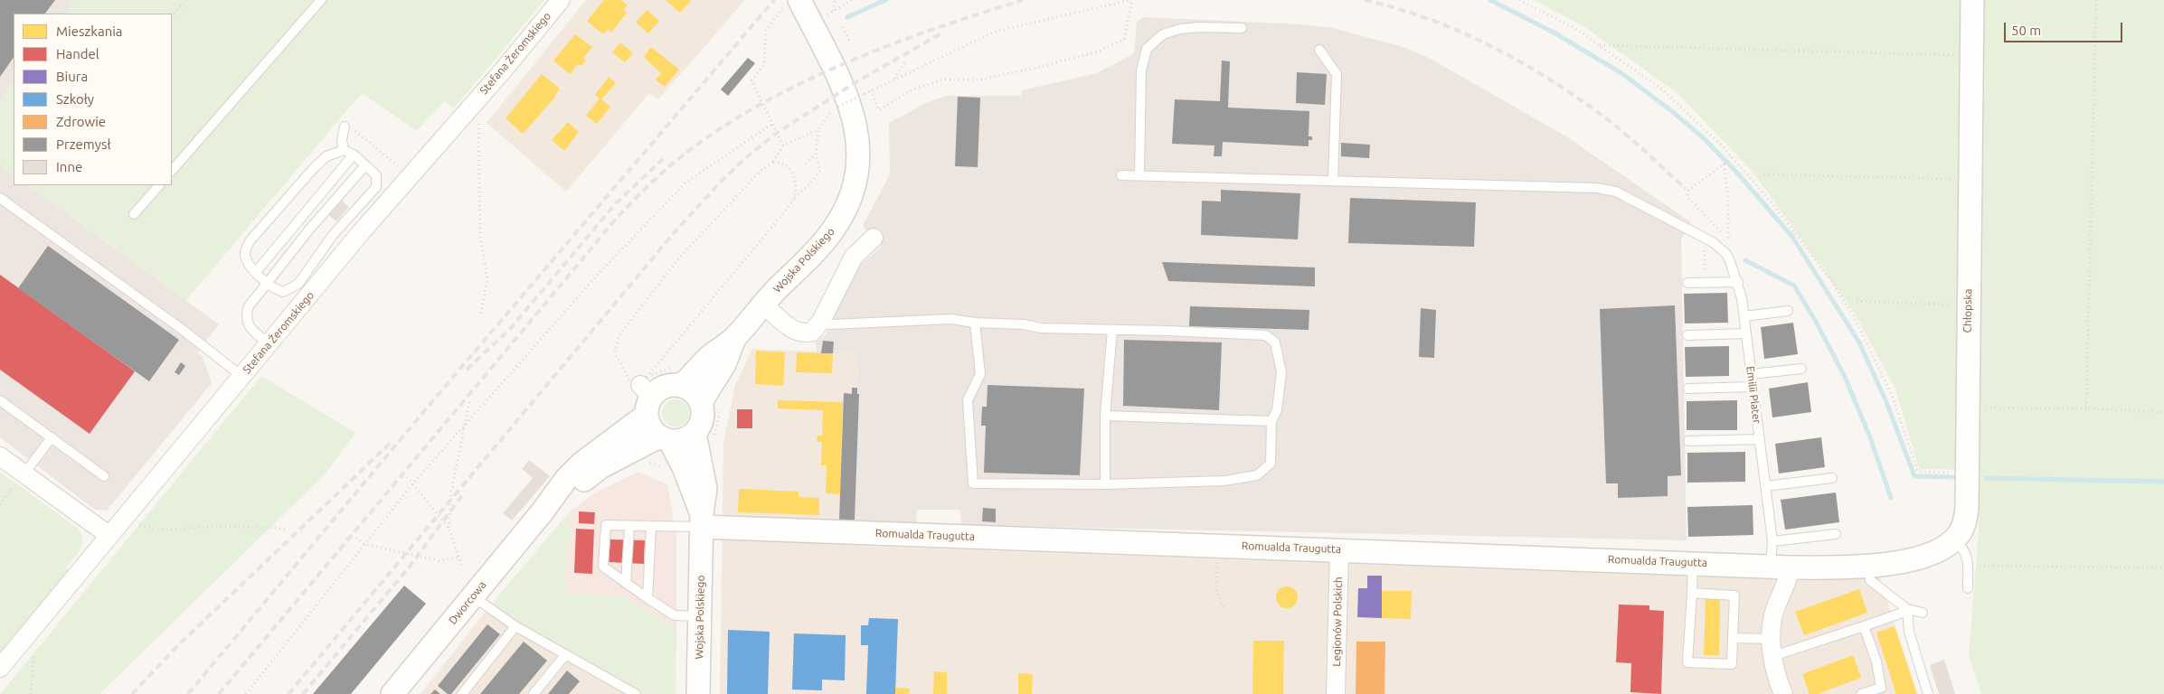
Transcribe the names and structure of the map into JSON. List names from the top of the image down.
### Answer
{
  "streets": {
    "street": [
      "Stefana Żeromskiego",
      "Wojska Polskiego",
      "Chłopska",
      "Emilii Plater",
      "Romualda Traugutta",
      "Dworcowa",
      "Legionów Polskich"
    ]
  },
  "crossings": [
    ["Wojska Polskiego", "Romualda Traugutta"],
    ["Wojska Polskiego", "Dworcowa"],
    ["Emilii Plater", "Romualda Traugutta"],
    ["Romualda Traugutta", "Legionów Polskich"]
  ],
  "legend": [
    "Mieszkania",
    "Handel",
    "Biura",
    "Szkoły",
    "Zdrowie",
    "Przemysł",
    "Inne"
  ],
  "scale_bar": "50 m"
}
